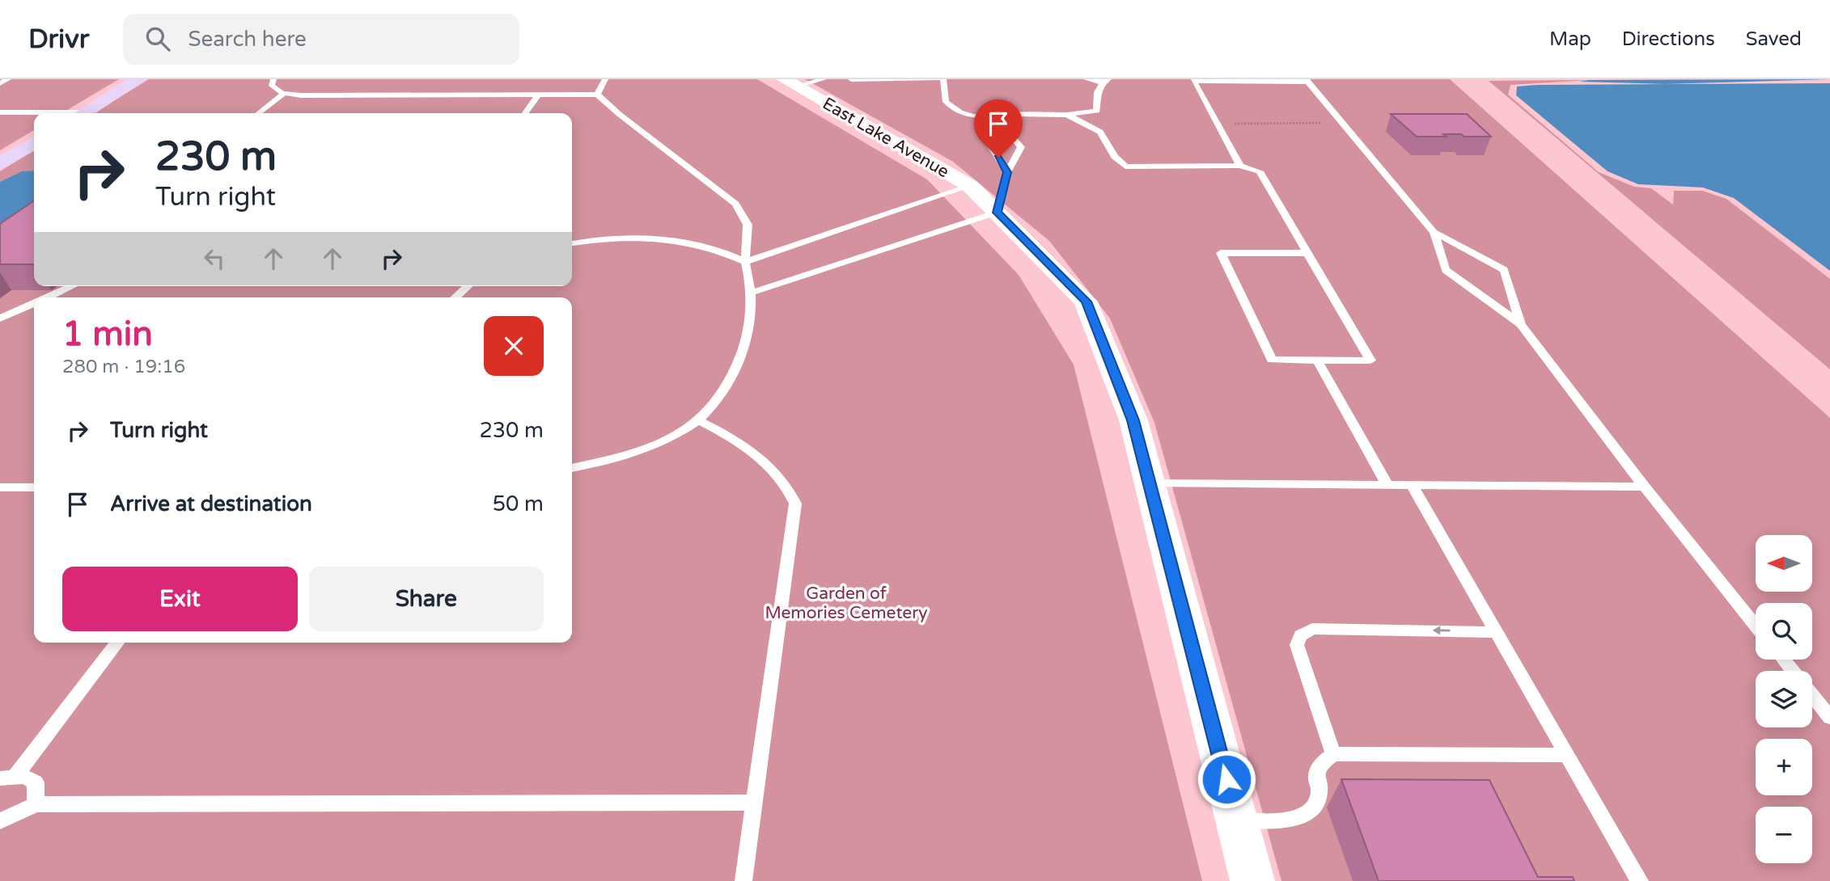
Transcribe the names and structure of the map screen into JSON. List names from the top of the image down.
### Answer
{
  "streets": {
    "street": ["East Lake Avenue"]
  },
  "parks": ["Garden of Memories Cemetery"],
  "north": "left",
  "page": {
    "header": "Drivr",
    "search": "Search here",
    "nav": ["Map", "Directions", "Saved"],
    "turn": ["230 m", "Turn right"],
    "heading": ["1 min", "280 m · 19:16"],
    "list": [
      {
        "name": "Turn right",
        "value": "230 m"
      },
      {
        "name": "Arrive at destination",
        "value": "50 m"
      }
    ],
    "map_buttons": ["+", "−"],
    "buttons": ["Exit", "Share"]
  }
}
